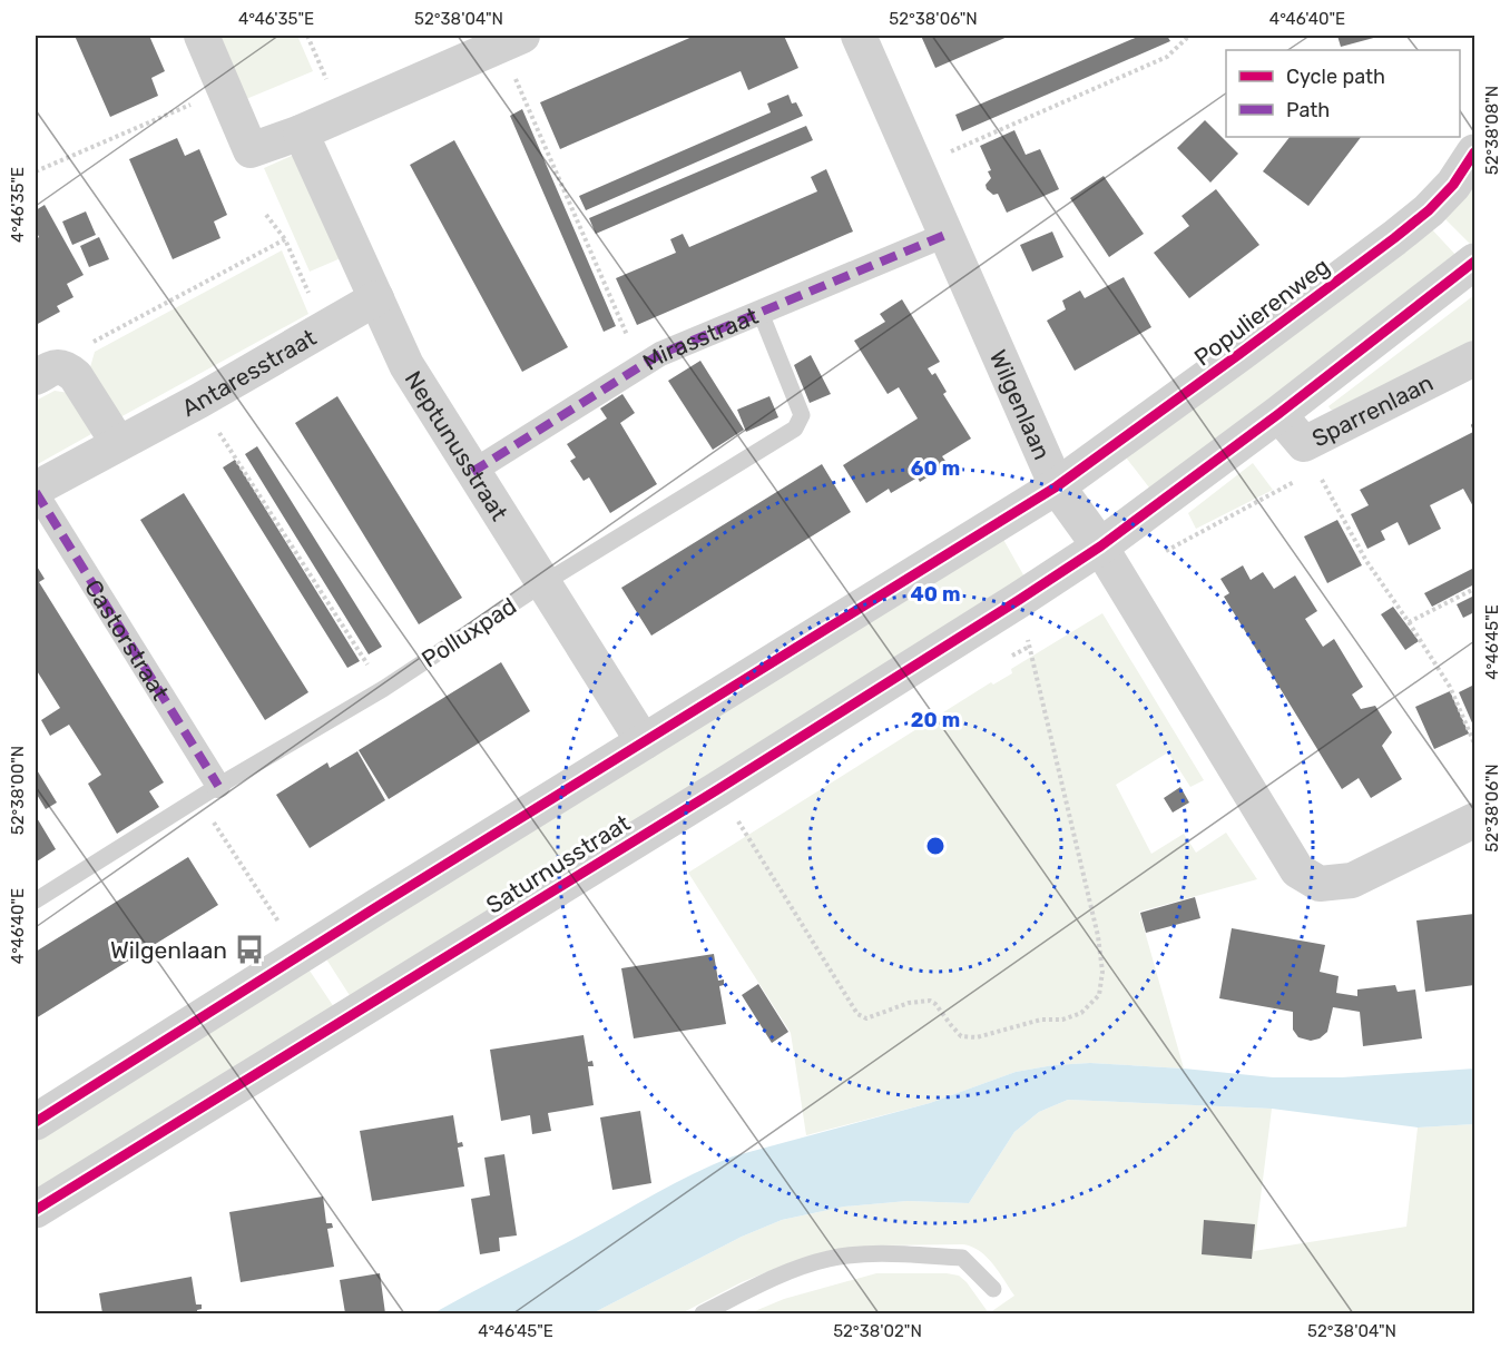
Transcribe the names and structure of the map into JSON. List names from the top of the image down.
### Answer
{
  "streets": {
    "street": [
      "Populierenweg",
      "Mirasstraat",
      "Antaresstraat",
      "Wilgenlaan",
      "Sparrenlaan",
      "Neptunusstraat",
      "Castorstraat",
      "Saturnusstraat"
    ],
    "lane": ["Polluxpad"]
  },
  "crossings": [
    ["Populierenweg", "Wilgenlaan"],
    ["Mirasstraat", "Wilgenlaan"],
    ["Mirasstraat", "Neptunusstraat"],
    ["Mirasstraat", "Polluxpad"],
    ["Antaresstraat", "Neptunusstraat"],
    ["Antaresstraat", "Castorstraat"],
    ["Wilgenlaan", "Saturnusstraat"],
    ["Neptunusstraat", "Polluxpad"],
    ["Polluxpad", "Castorstraat"]
  ],
  "places": {
    "bus stop": ["Wilgenlaan"]
  },
  "legend": ["Cycle path", "Path"],
  "coordinates": [
    "4°46'35\"E",
    "52°38'04\"N",
    "52°38'06\"N",
    "4°46'40\"E",
    "52°38'08\"N",
    "4°46'45\"E",
    "52°38'00\"N",
    "52°38'02\"N"
  ],
  "rings": ["60 m", "40 m", "20 m"]
}
